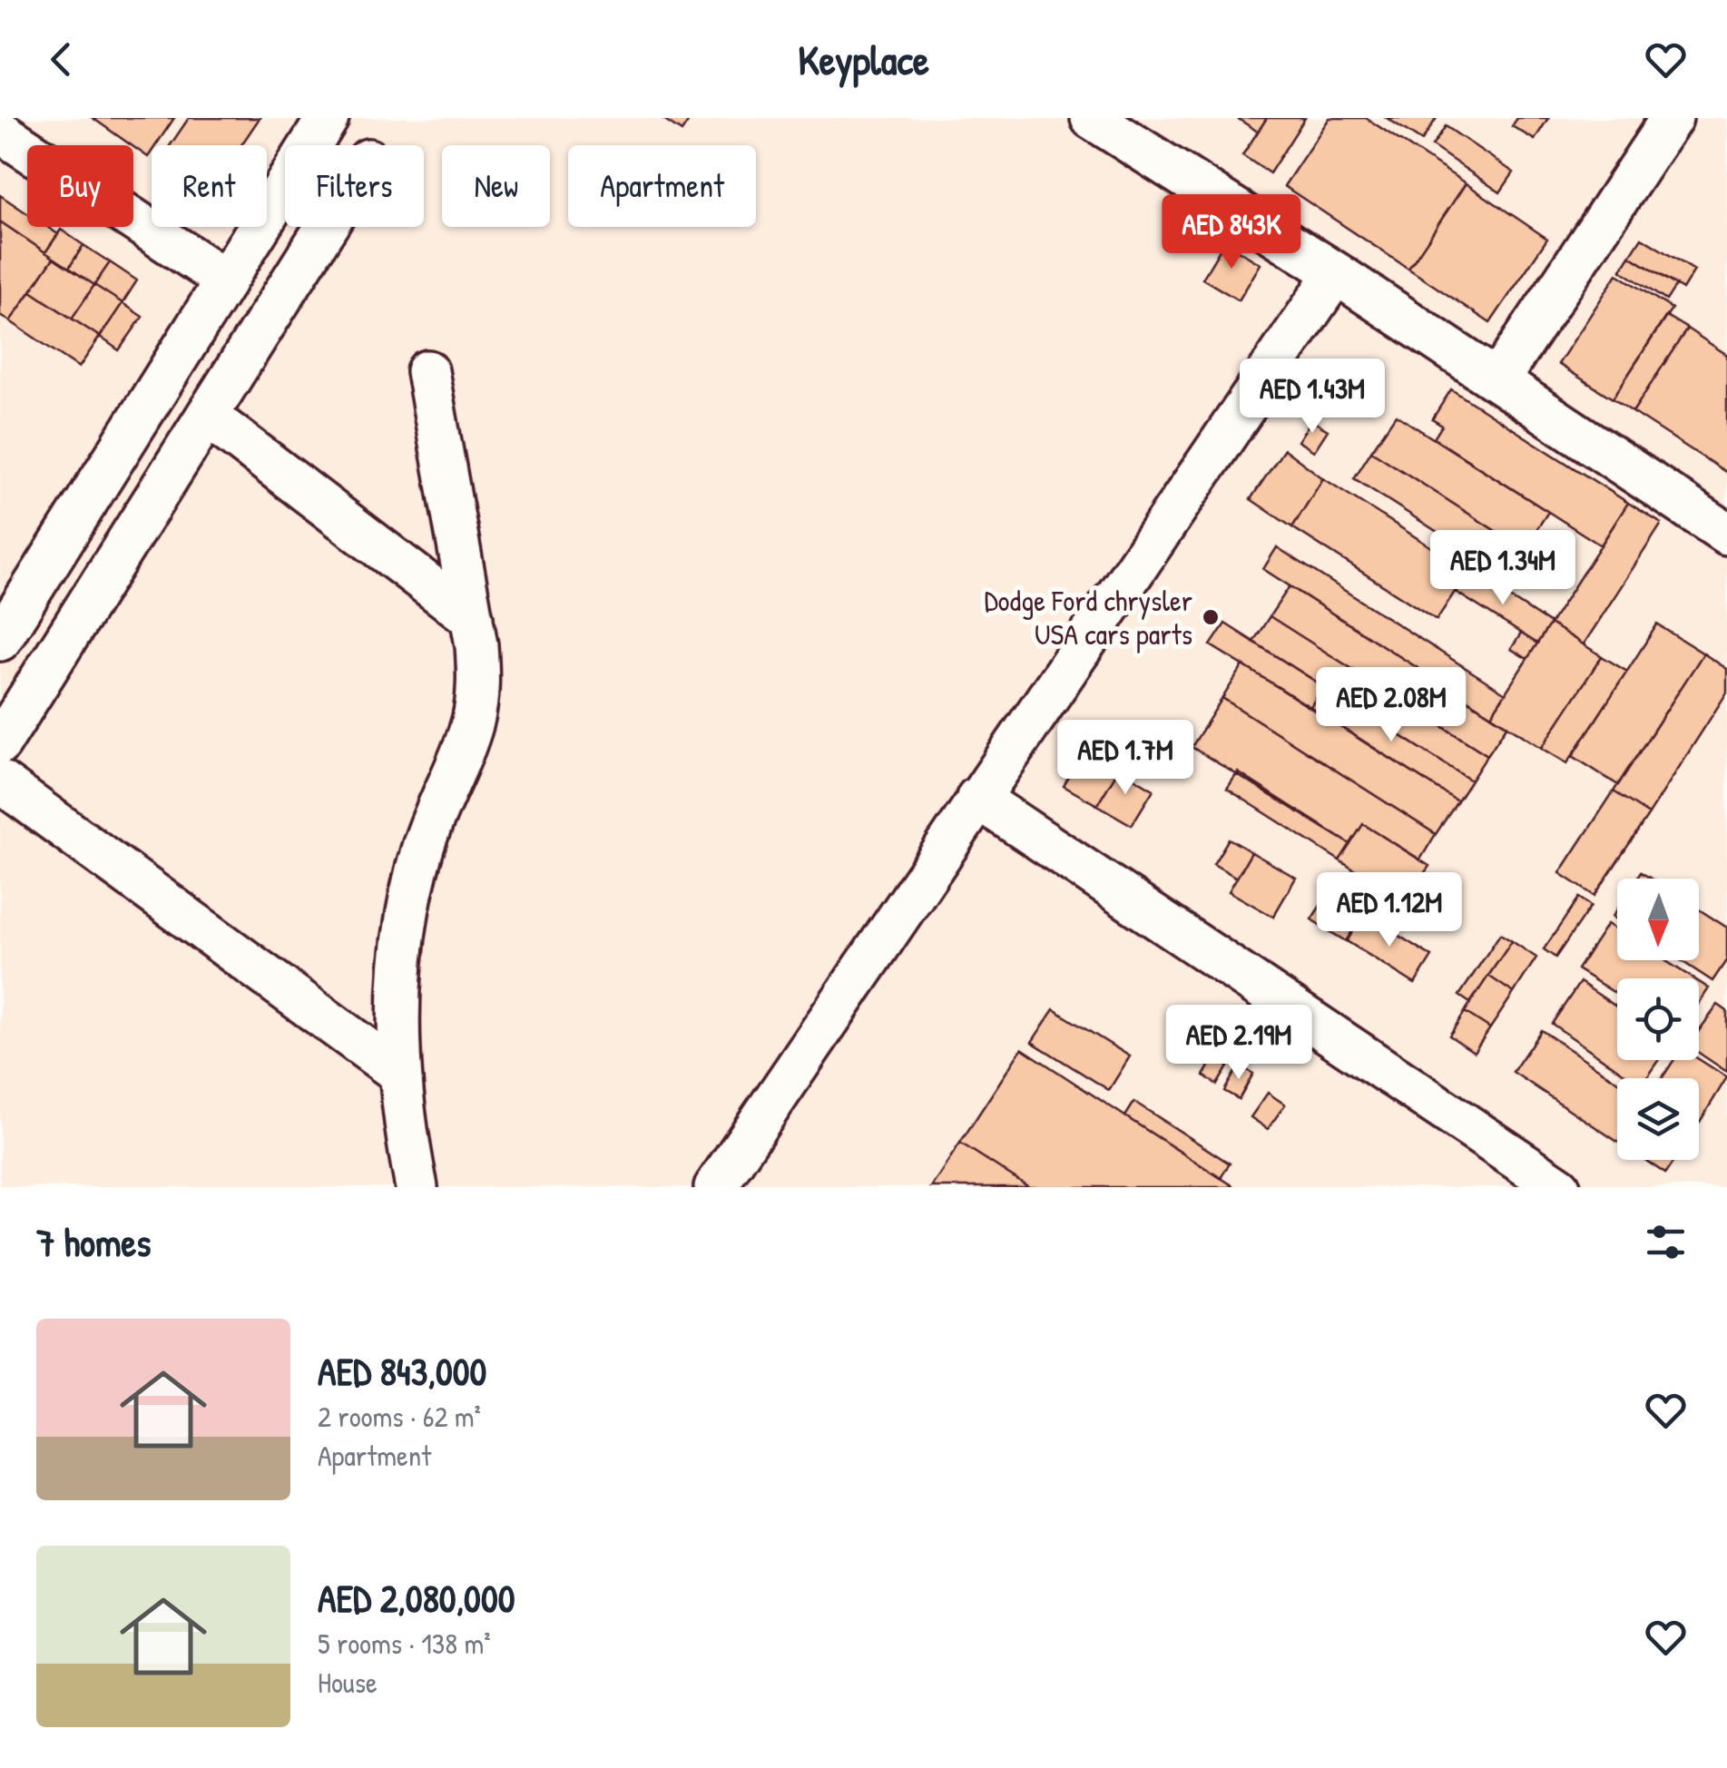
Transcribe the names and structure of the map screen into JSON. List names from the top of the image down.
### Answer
{
  "places": ["Dodge Ford chrysler USA cars parts"],
  "north": "bottom",
  "page": {
    "header": "Keyplace",
    "chip": [
      "Buy",
      "Rent",
      "Filters",
      "New",
      "Apartment"
    ],
    "price": [
      "AED 843K",
      "AED 1.43M",
      "AED 1.34M",
      "AED 2.08M",
      "AED 1.7M",
      "AED 1.12M",
      "AED 2.19M"
    ],
    "heading": "7 homes",
    "list": [
      {
        "name": "AED 843,000",
        "note": "2 rooms · 62 m² · Apartment"
      },
      {
        "name": "AED 2,080,000",
        "note": "5 rooms · 138 m² · House"
      }
    ]
  }
}
